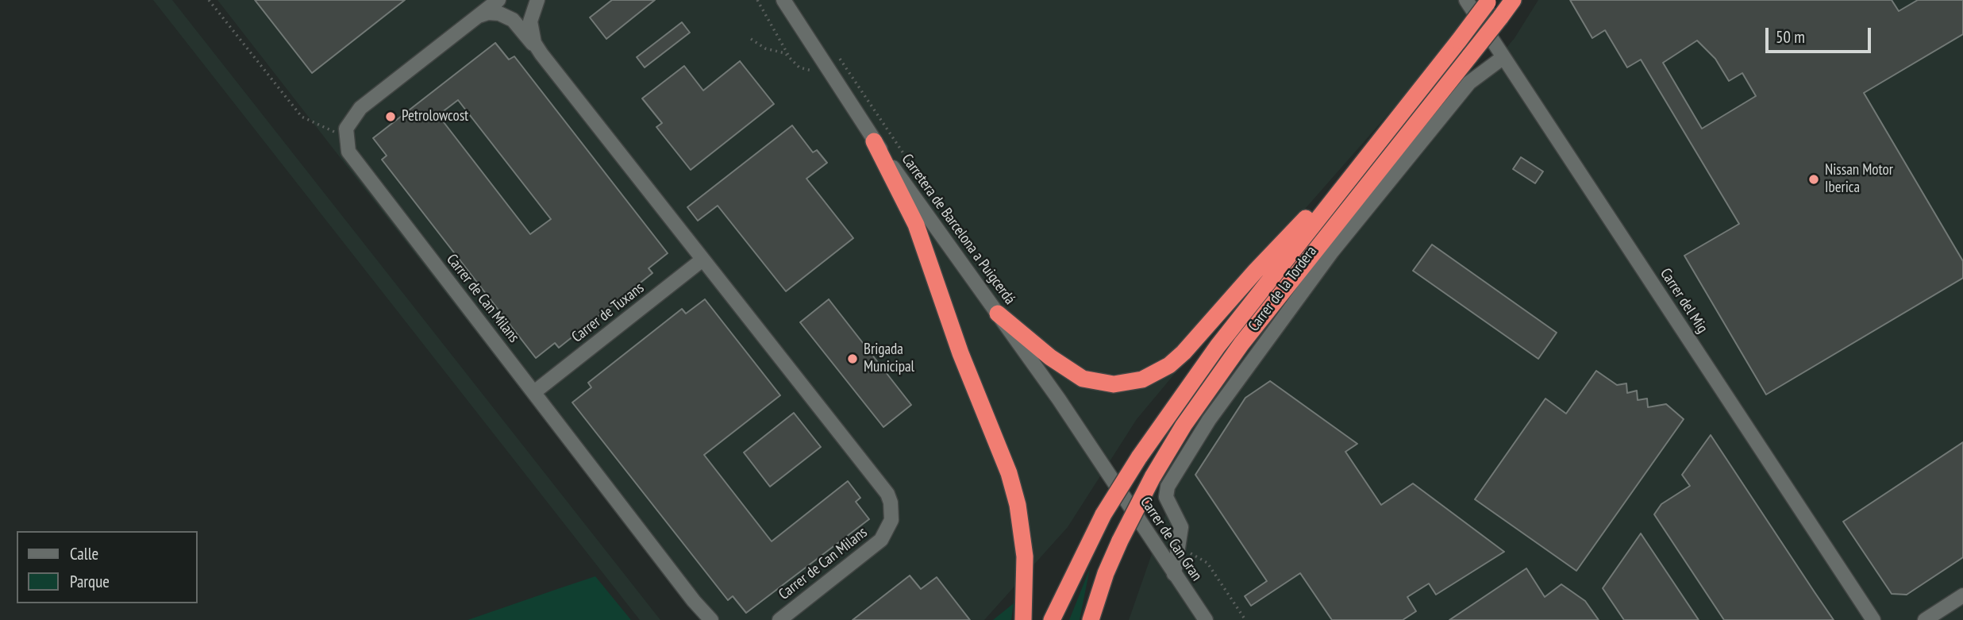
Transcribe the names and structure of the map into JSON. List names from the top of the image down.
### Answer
{
  "streets": {
    "street": [
      "Carretera de Barcelona a Puigcerdá",
      "Carrer de la Tordera",
      "Carrer de Can Milans",
      "Carrer del Mig",
      "Carrer de Tuxans",
      "Carrer de Can Gran"
    ]
  },
  "crossings": [
    ["Carretera de Barcelona a Puigcerdá", "Carrer de Can Gran"],
    ["Carrer de la Tordera", "Carrer del Mig"],
    ["Carrer de la Tordera", "Carrer de Can Gran"],
    ["Carrer de Can Milans", "Carrer de Tuxans"]
  ],
  "places": ["Petrolowcost", "Nissan Motor Iberica", "Brigada Municipal"],
  "legend": ["Calle", "Parque"],
  "scale_bar": "50 m"
}
